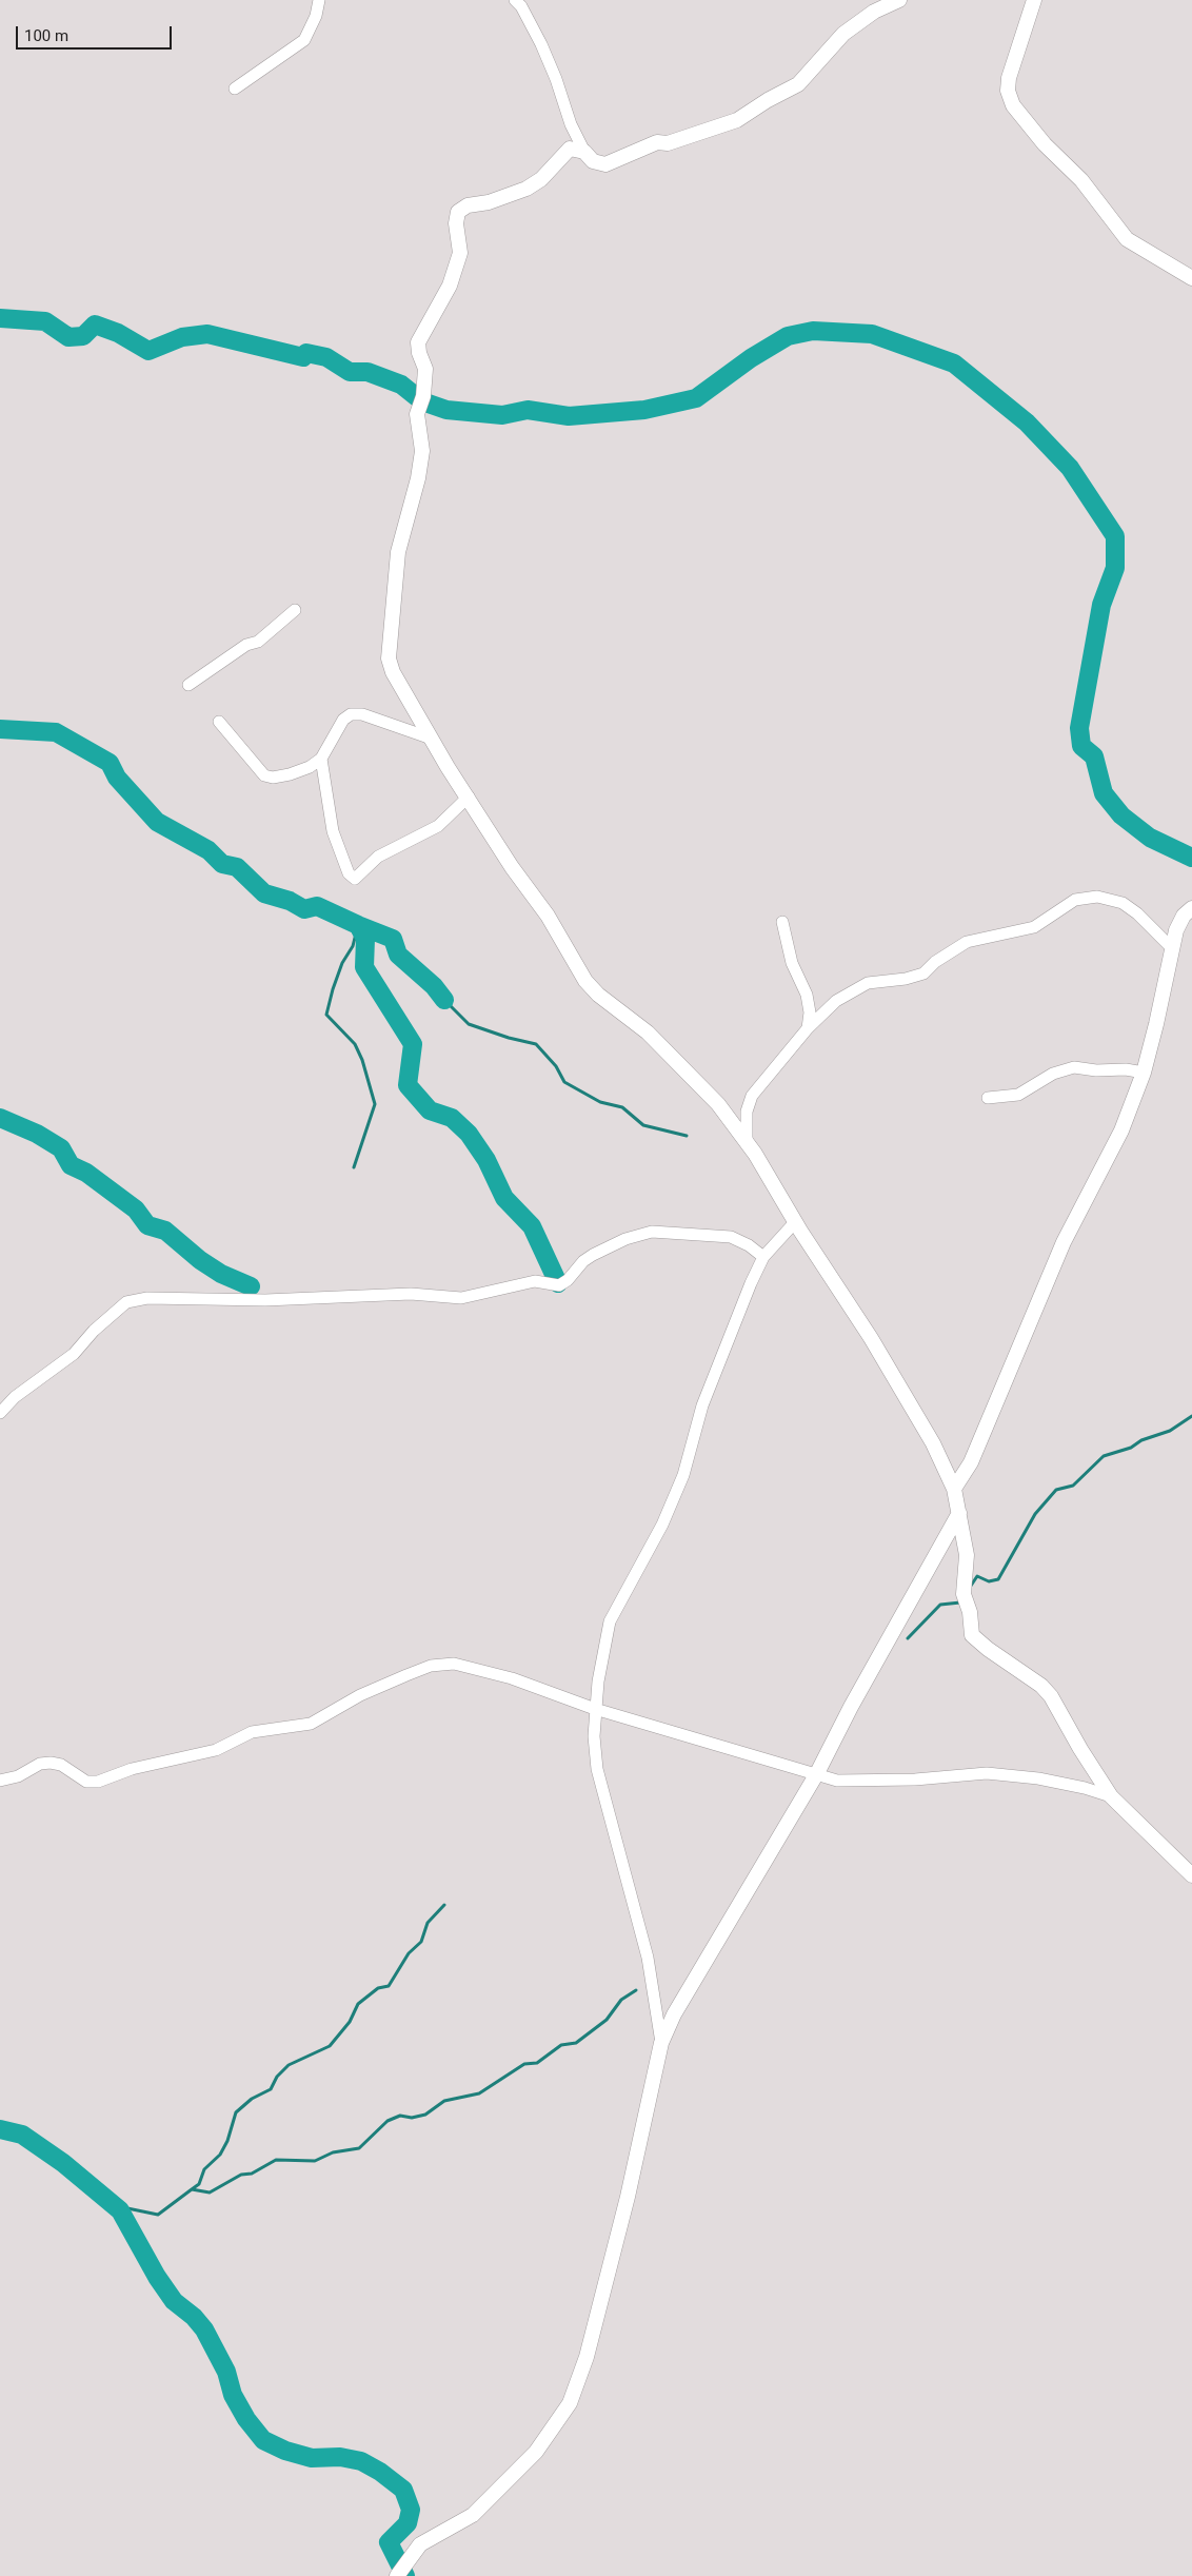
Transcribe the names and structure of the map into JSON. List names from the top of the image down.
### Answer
{
  "scale_bar": "100 m"
}
